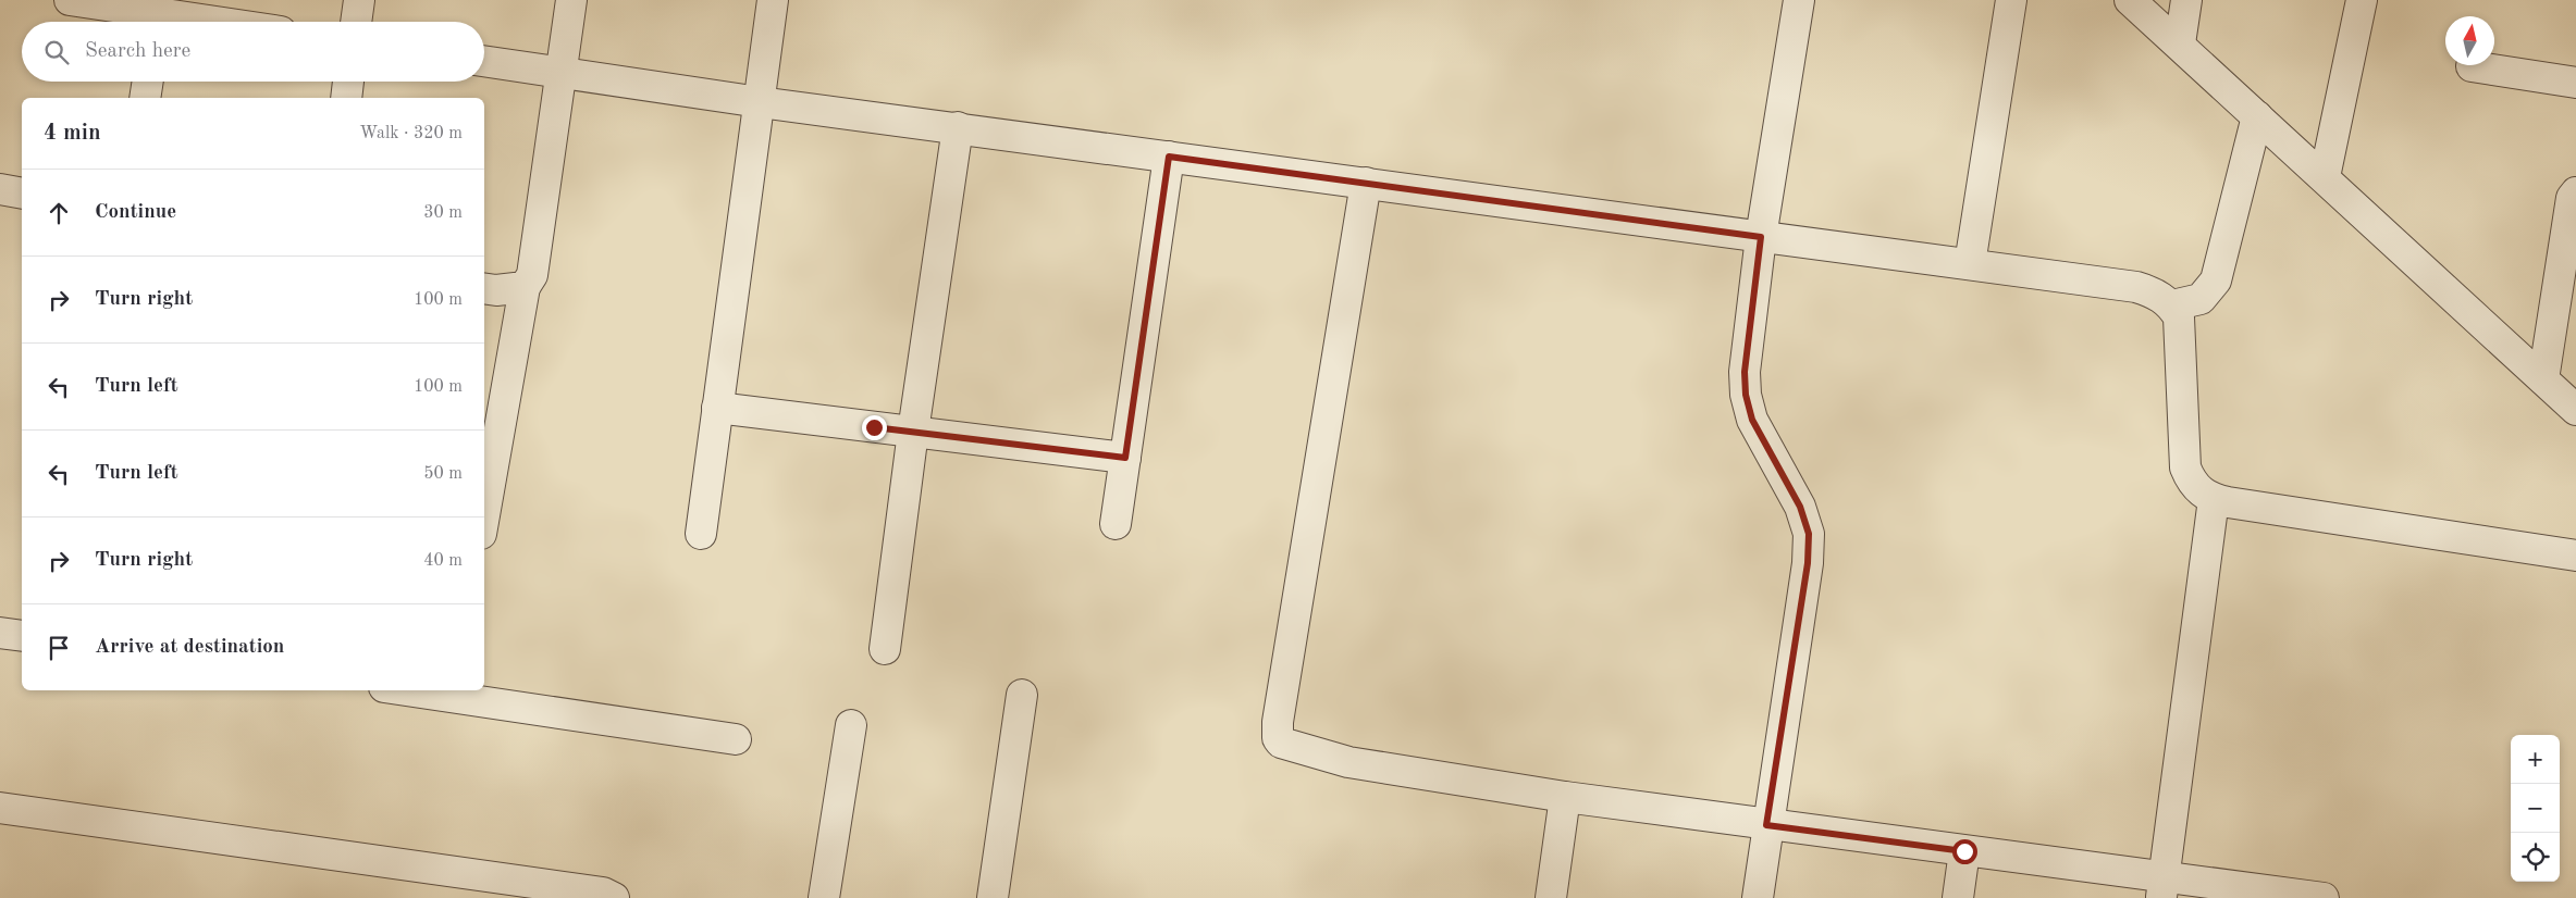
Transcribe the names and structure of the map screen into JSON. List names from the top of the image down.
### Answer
{
  "north": "top",
  "page": {
    "search": "Search here",
    "heading": ["4 min", "Walk · 320 m"],
    "list": [
      ["Continue", "30 m"],
      ["Turn right", "100 m"],
      ["Turn left", "100 m"],
      ["Turn left", "50 m"],
      ["Turn right", "40 m"],
      "Arrive at destination"
    ],
    "map_buttons": ["+", "−"]
  }
}
